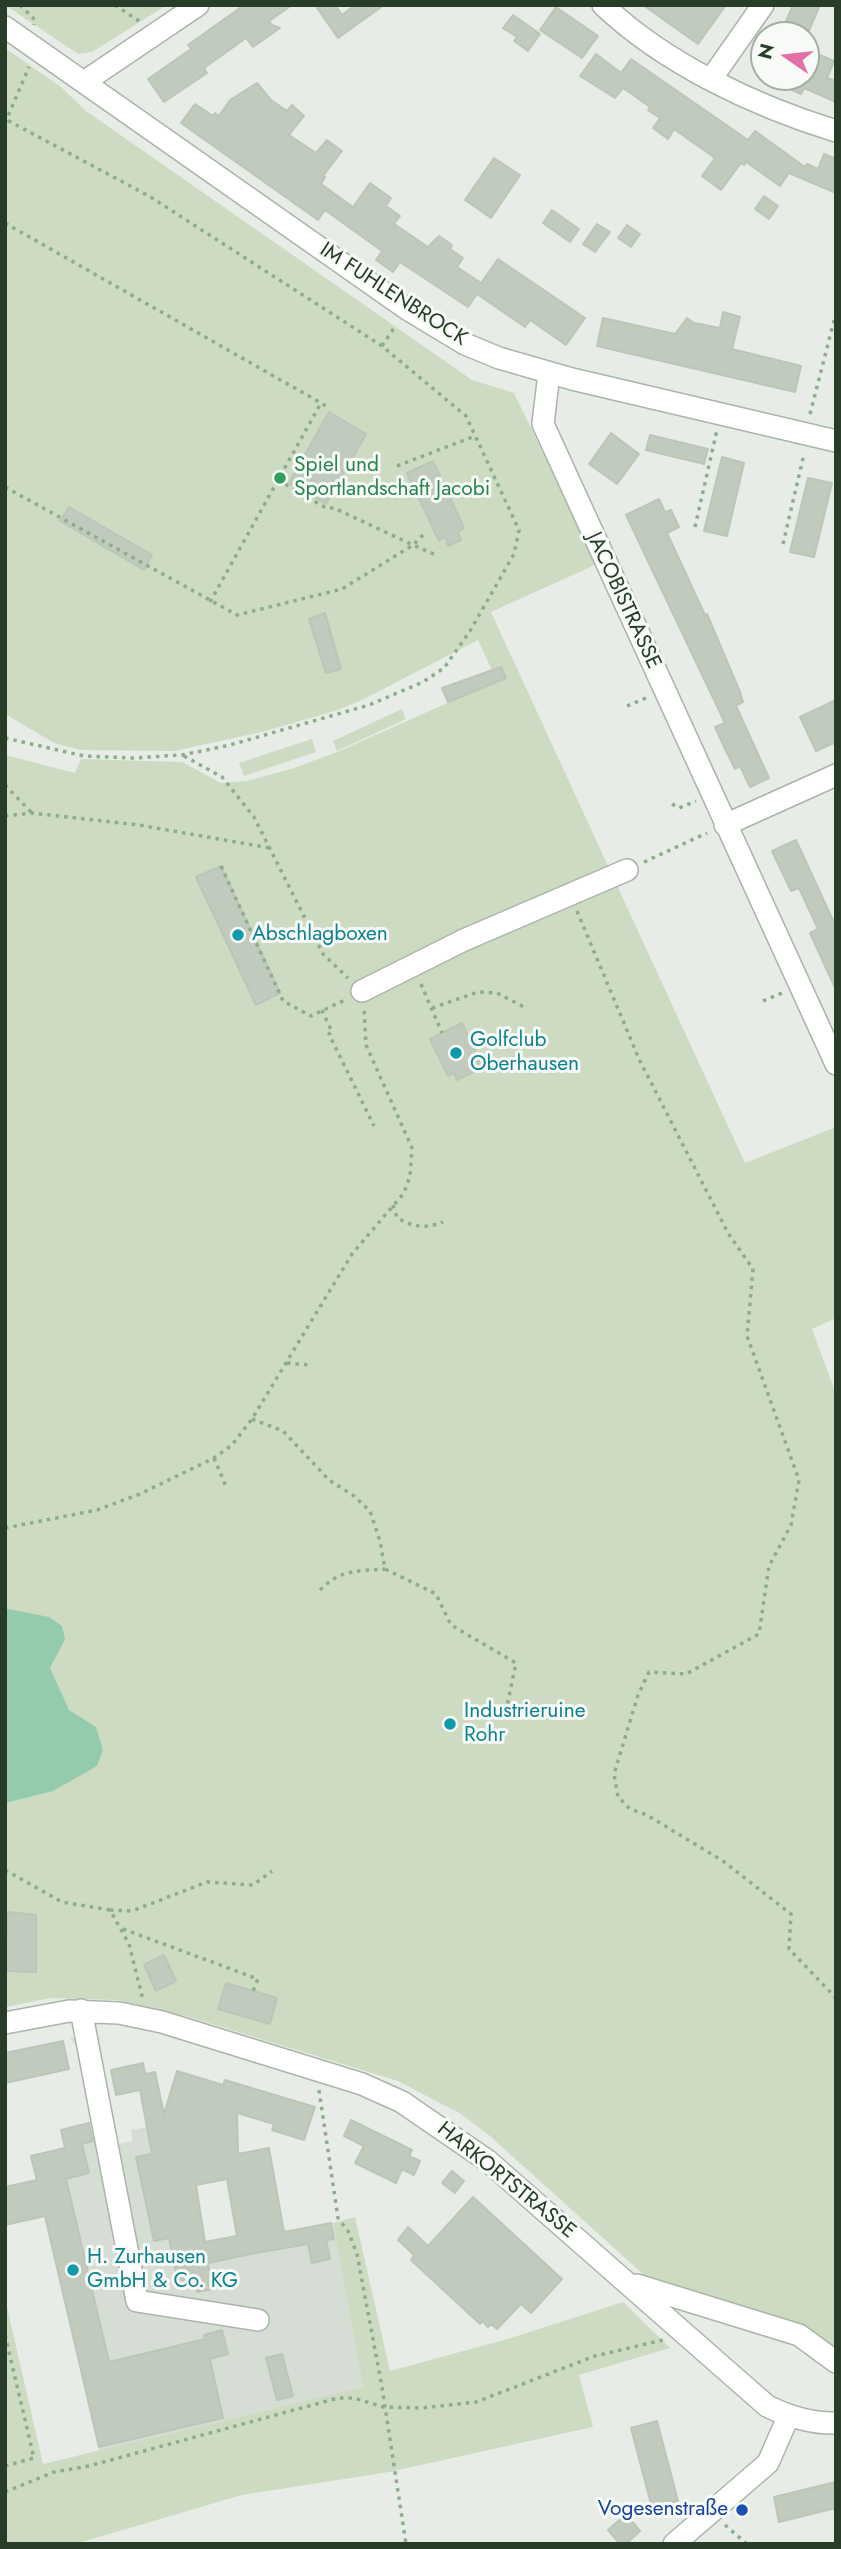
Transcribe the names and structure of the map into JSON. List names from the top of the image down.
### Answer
{
  "streets": {
    "street": ["IM FUHLENBROCK", "JACOBISTRASSE", "HARKORTSTRASSE"]
  },
  "crossings": [
    ["IM FUHLENBROCK", "JACOBISTRASSE"]
  ],
  "places": [
    "Spiel und Sportlandschaft Jacobi",
    "Abschlagboxen",
    "Golfclub Oberhausen",
    "Industrieruine Rohr",
    "H. Zurhausen GmbH & Co. KG",
    "Vogesenstraße"
  ],
  "north": "left"
}
